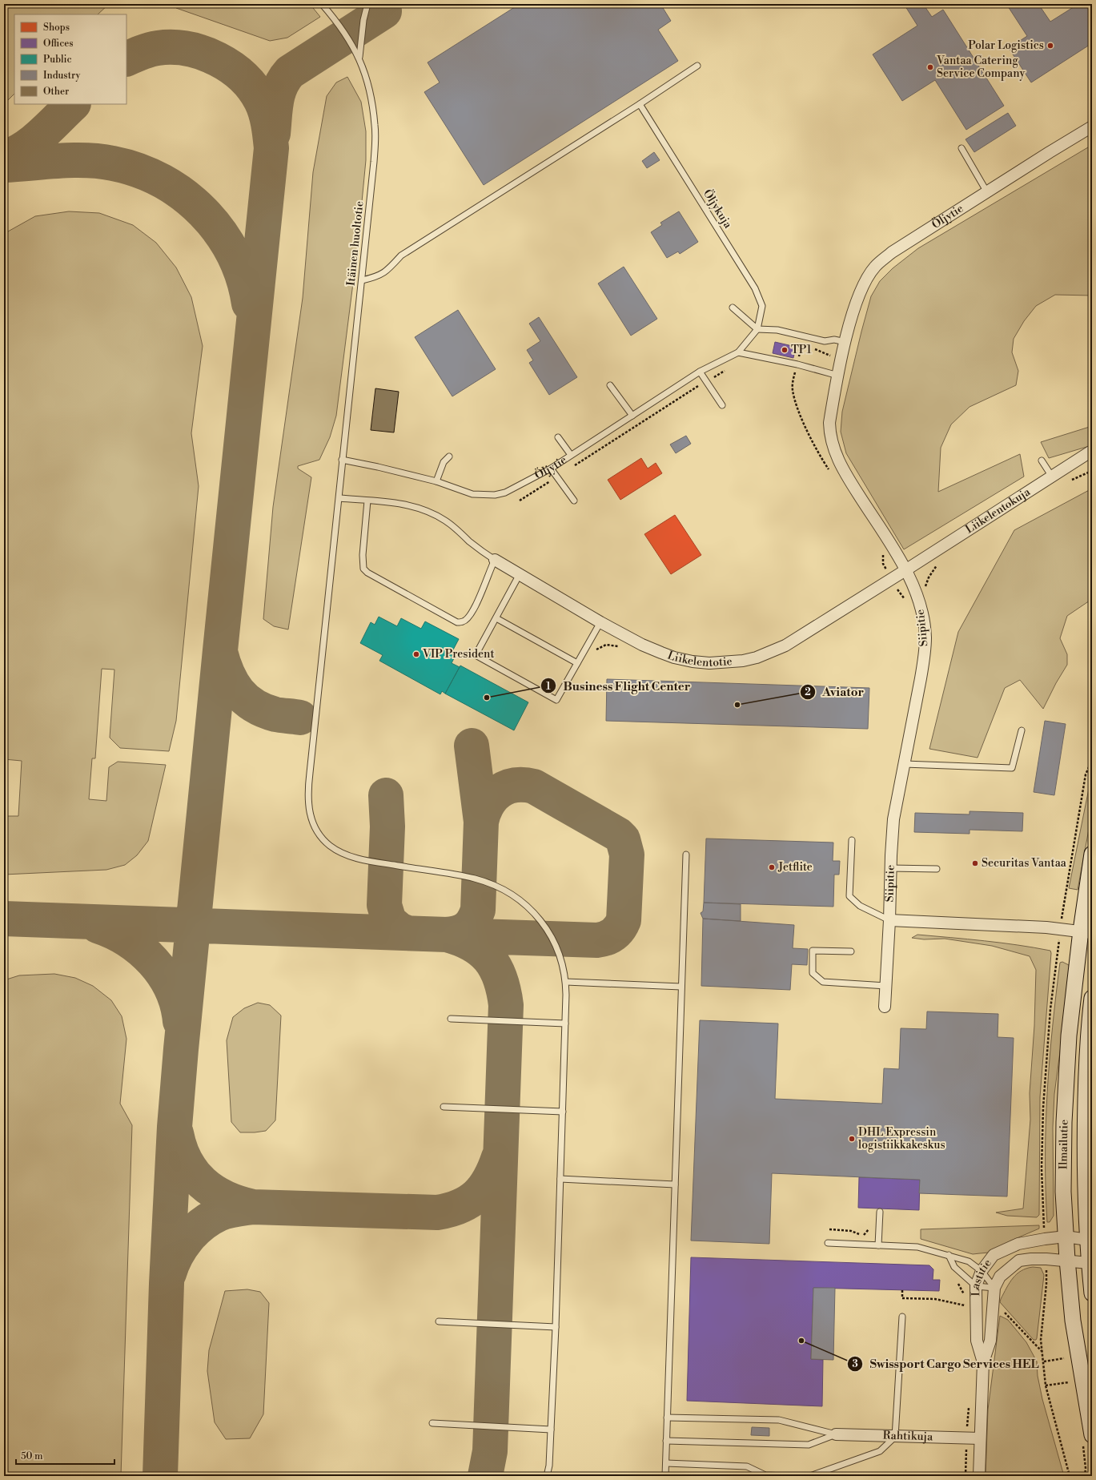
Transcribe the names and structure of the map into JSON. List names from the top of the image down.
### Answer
{
  "streets": {
    "main road": ["Ilmailutie"],
    "street": [
      "Öljytie",
      "Liikelentokuja",
      "Siipitie",
      "Liikelentotie",
      "Lastitie",
      "Rahtikuja"
    ],
    "lane": ["Öljykuja", "Itäinen huoltotie"]
  },
  "crossings": [
    ["Öljykuja", "Öljytie"],
    ["Öljytie", "Itäinen huoltotie"],
    ["Öljytie", "Siipitie"],
    ["Liikelentokuja", "Siipitie"],
    ["Liikelentokuja", "Liikelentotie"],
    ["Siipitie", "Liikelentotie"],
    ["Ilmailutie", "Lastitie"],
    ["Lastitie", "Rahtikuja"]
  ],
  "places": [
    "Polar Logistics",
    "Vantaa Catering Service Company",
    "TP1",
    "VIP President",
    "Business Flight Center",
    "Aviator",
    "Securitas Vantaa",
    "Jetflite",
    "DHL Expressin logistiikkakeskus",
    "Swissport Cargo Services HEL"
  ],
  "legend": [
    "Shops",
    "Offices",
    "Public",
    "Industry",
    "Other"
  ],
  "scale_bar": "50 m"
}
